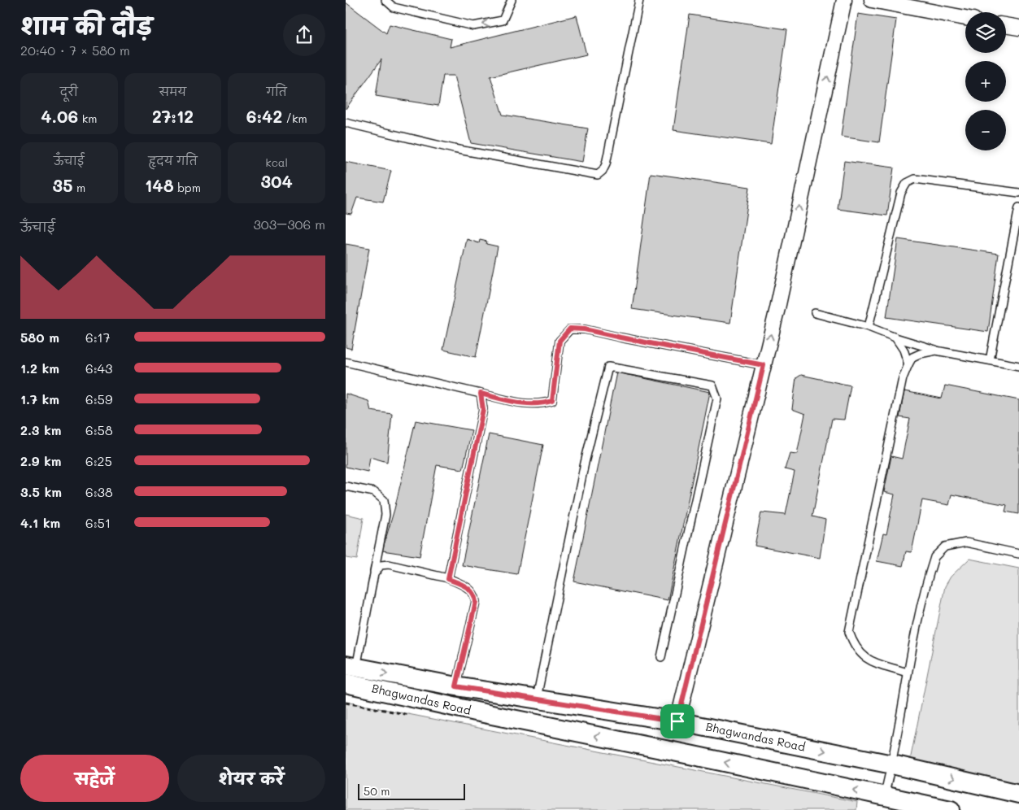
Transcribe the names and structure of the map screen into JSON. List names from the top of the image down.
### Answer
{
  "streets": {
    "street": ["Bhagwandas Road"]
  },
  "scale_bar": "50 m",
  "page": {
    "heading": ["शाम की दौड़", "20:40 · 7 × 580 m"],
    "map_buttons": ["+", "−"],
    "stats": [
      ["दूरी", "4.06 km"],
      ["समय", "27:12"],
      ["गति", "6:42 /km"],
      ["ऊँचाई", "35 m"],
      ["हृदय गति", "148 bpm"],
      ["kcal", "304"]
    ],
    "chart": ["ऊँचाई", "303–306 m"],
    "list": [
      {
        "name": "580 m",
        "note": "6:17"
      },
      {
        "name": "1.2 km",
        "note": "6:43"
      },
      {
        "name": "1.7 km",
        "note": "6:59"
      },
      {
        "name": "2.3 km",
        "note": "6:58"
      },
      {
        "name": "2.9 km",
        "note": "6:25"
      },
      {
        "name": "3.5 km",
        "note": "6:38"
      },
      {
        "name": "4.1 km",
        "note": "6:51"
      }
    ],
    "buttons": ["सहेजें", "शेयर करें"],
    "scale": "50 m"
  }
}
